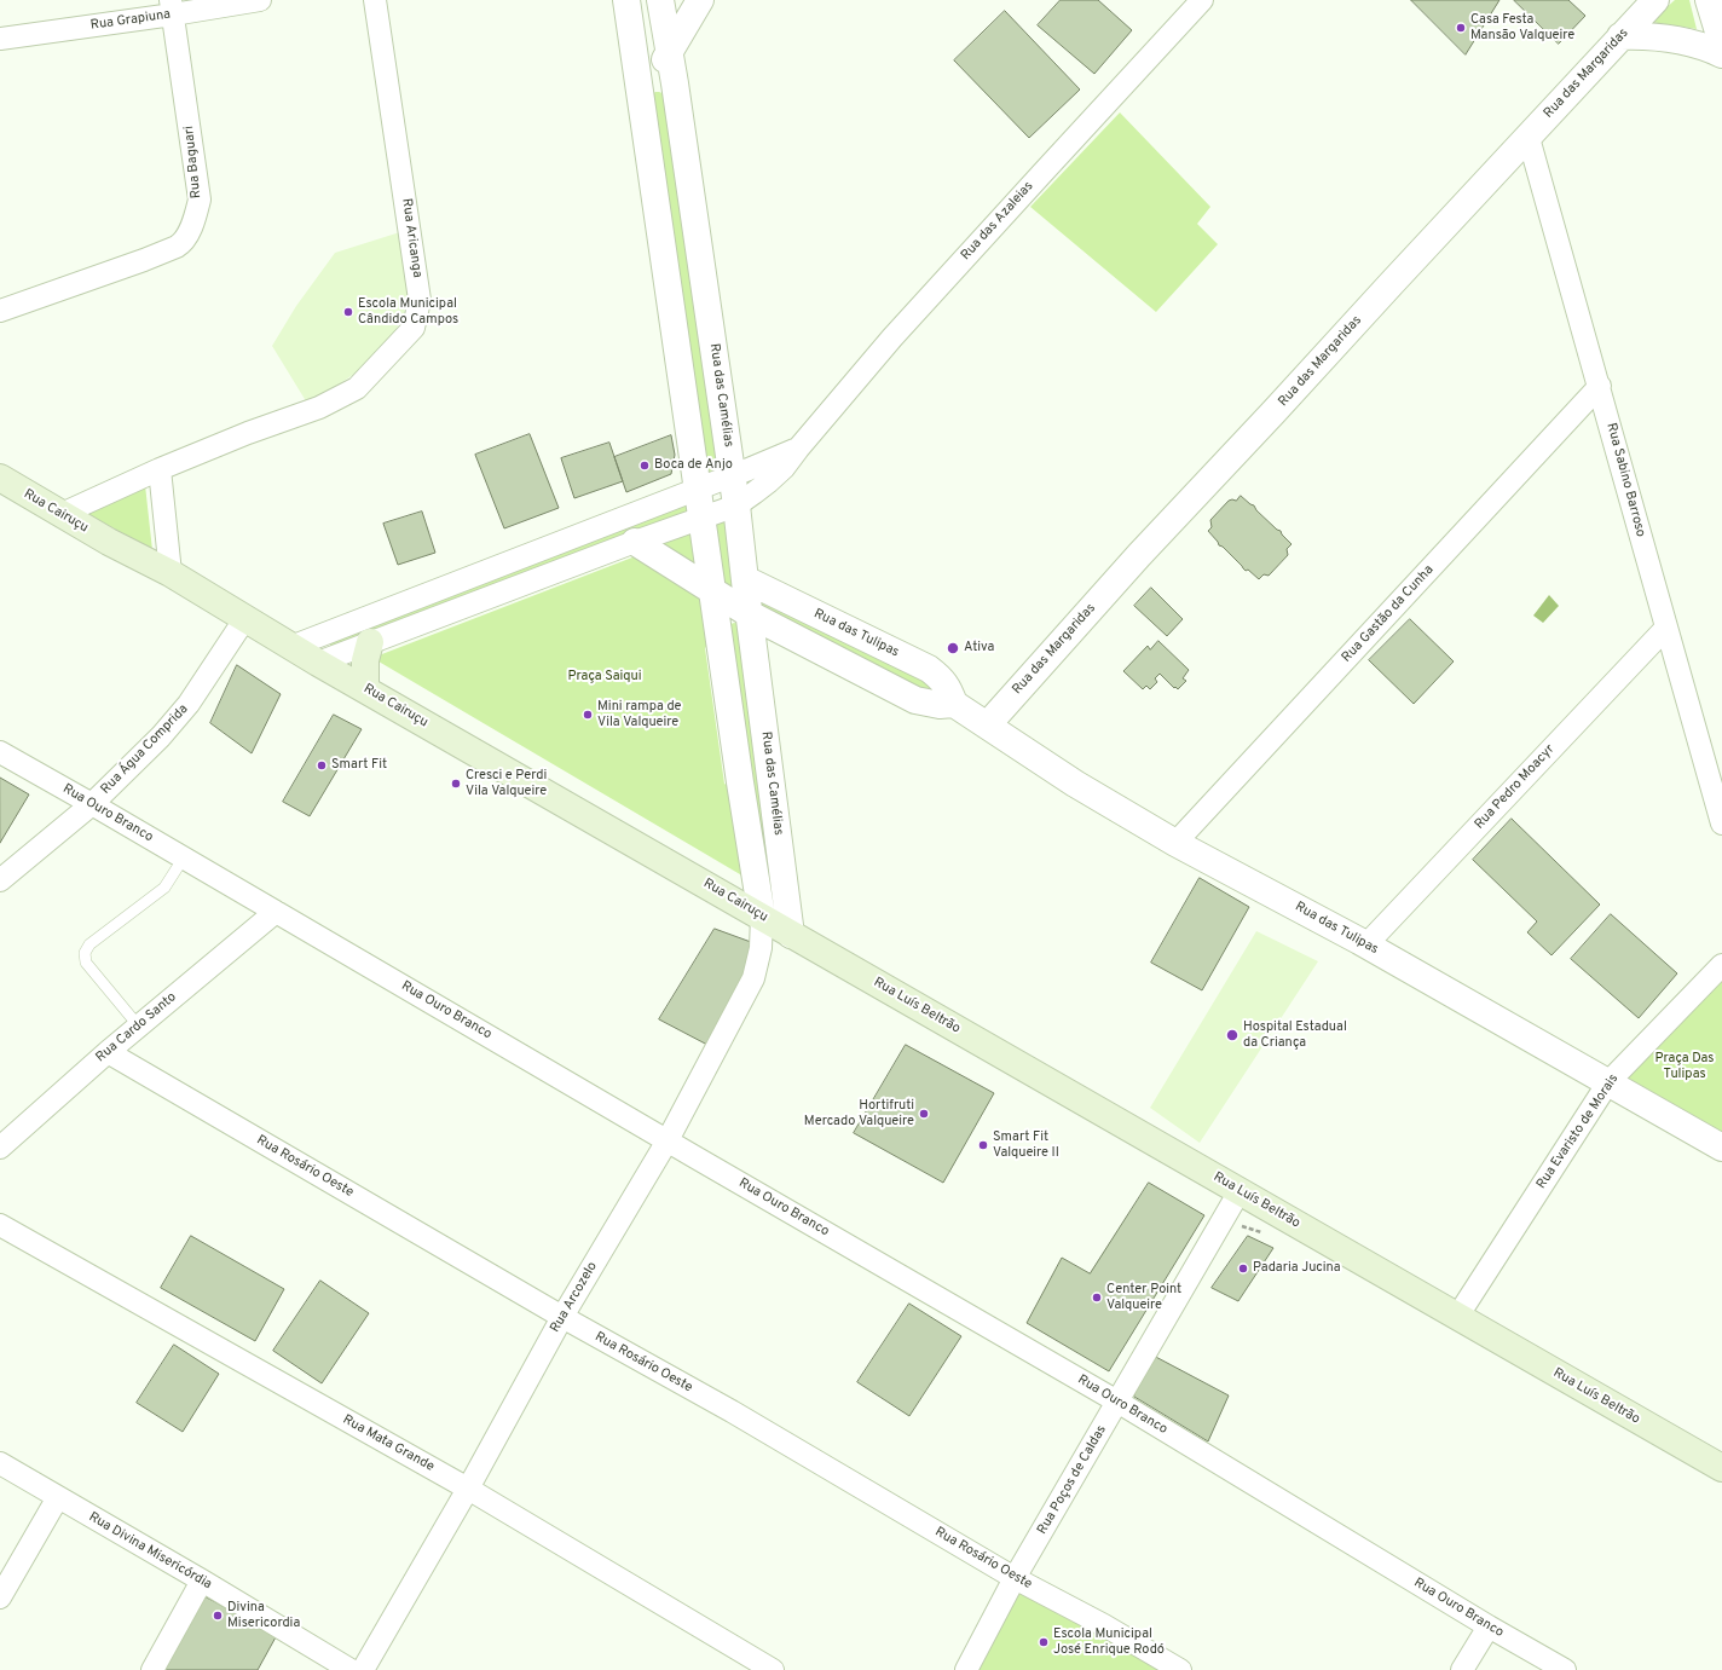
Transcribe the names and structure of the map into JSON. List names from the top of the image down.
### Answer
{
  "streets": {
    "main road": ["Rua Cairuçu", "Rua Luís Beltrão"],
    "street": [
      "Rua Grapiuna",
      "Rua das Margaridas",
      "Rua Baguari",
      "Rua das Azaleias",
      "Rua Aricanga",
      "Rua das Camélias",
      "Rua Sabino Barroso",
      "Rua Gastão da Cunha",
      "Rua das Tulipas",
      "Rua Água Comprida",
      "Rua Pedro Moacyr",
      "Rua Ouro Branco",
      "Rua Cardo Santo",
      "Rua Evaristo de Morais",
      "Rua Rosário Oeste",
      "Rua Arcozelo",
      "Rua Mata Grande",
      "Rua Poços de Caldas",
      "Rua Divina Misericórdia"
    ]
  },
  "crossings": [
    ["Rua Grapiuna", "Rua Baguari"],
    ["Rua das Margaridas", "Rua Sabino Barroso"],
    ["Rua das Margaridas", "Rua das Tulipas"],
    ["Rua das Azaleias", "Rua das Camélias"],
    ["Rua Aricanga", "Rua Cairuçu"],
    ["Rua das Camélias", "Rua Cairuçu"],
    ["Rua das Camélias", "Rua das Tulipas"],
    ["Rua das Camélias", "Rua Luís Beltrão"],
    ["Rua Sabino Barroso", "Rua Gastão da Cunha"],
    ["Rua Sabino Barroso", "Rua Pedro Moacyr"],
    ["Rua Cairuçu", "Rua Água Comprida"],
    ["Rua Cairuçu", "Rua Luís Beltrão"],
    ["Rua Cairuçu", "Rua Arcozelo"],
    ["Rua Gastão da Cunha", "Rua das Tulipas"],
    ["Rua das Tulipas", "Rua Pedro Moacyr"],
    ["Rua das Tulipas", "Rua Evaristo de Morais"],
    ["Rua Água Comprida", "Rua Ouro Branco"],
    ["Rua Ouro Branco", "Rua Cardo Santo"],
    ["Rua Ouro Branco", "Rua Arcozelo"],
    ["Rua Ouro Branco", "Rua Poços de Caldas"],
    ["Rua Luís Beltrão", "Rua Evaristo de Morais"],
    ["Rua Luís Beltrão", "Rua Poços de Caldas"],
    ["Rua Cardo Santo", "Rua Rosário Oeste"],
    ["Rua Rosário Oeste", "Rua Arcozelo"],
    ["Rua Rosário Oeste", "Rua Poços de Caldas"],
    ["Rua Arcozelo", "Rua Mata Grande"]
  ],
  "parks": ["Praça Saiqui", "Praça Das Tulipas"],
  "places": [
    "Casa Festa Mansão Valqueire",
    "Escola Municipal Cândido Campos",
    "Boca de Anjo",
    "Ativa",
    "Mini rampa de Vila Valqueire",
    "Smart Fit",
    "Cresci e Perdi Vila Valqueire",
    "Hospital Estadual da Criança",
    "Hortifruti Mercado Valqueire",
    "Smart Fit Valqueire II",
    "Padaria Jucina",
    "Center Point Valqueire",
    "Divina Misericordia",
    "Escola Municipal José Enrique Rodó"
  ]
}
